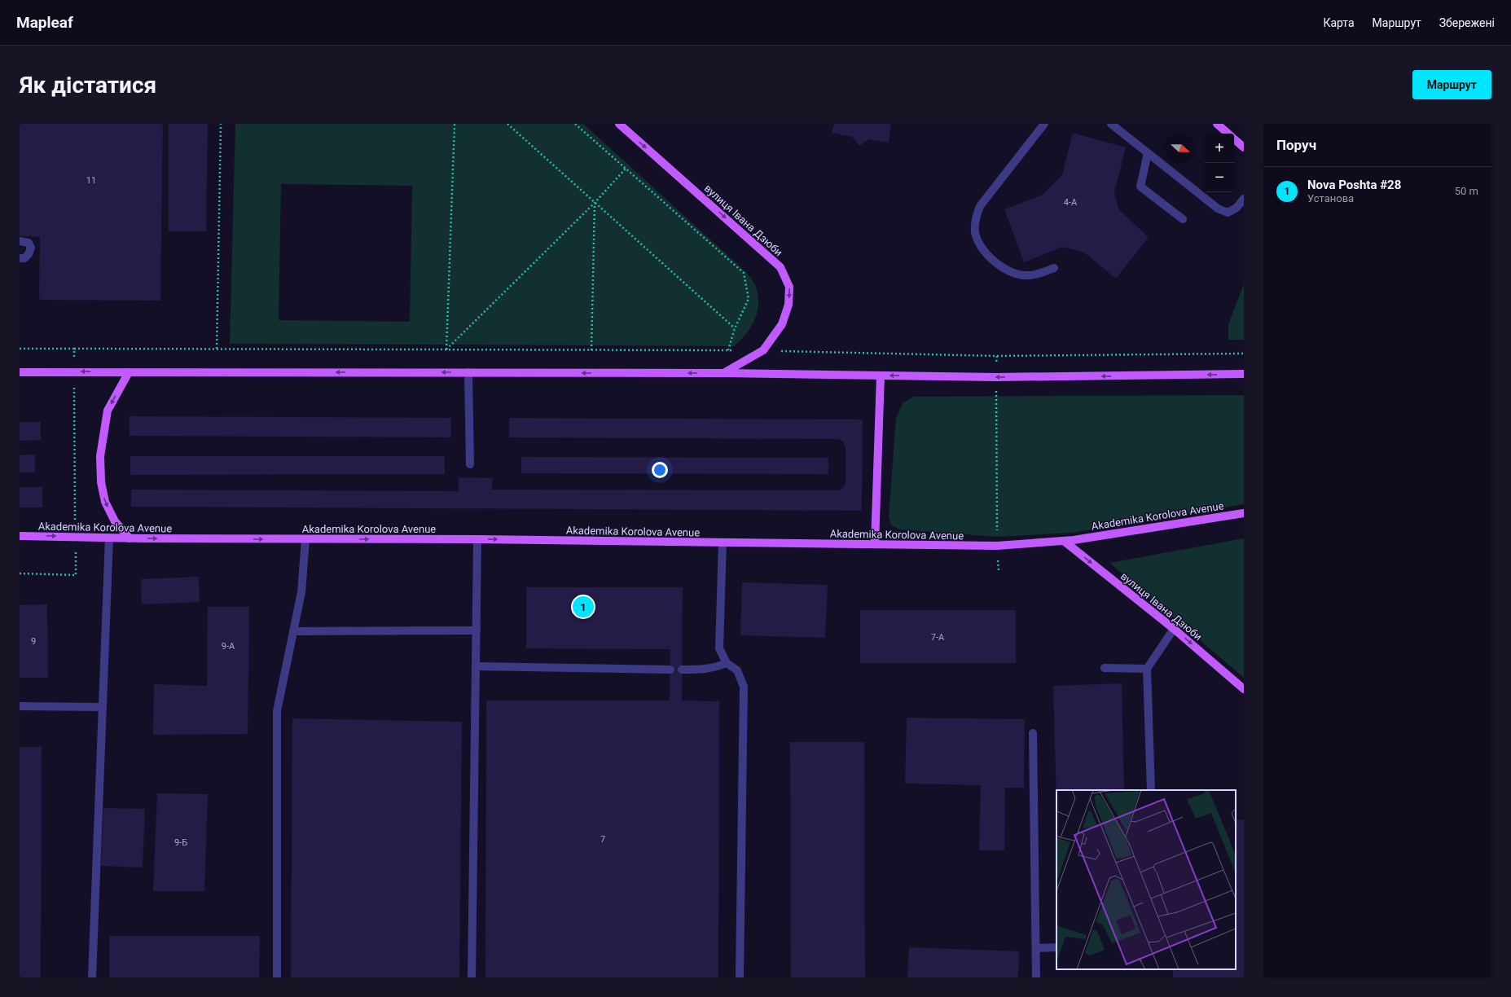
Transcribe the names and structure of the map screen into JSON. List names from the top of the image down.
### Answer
{
  "streets": {
    "main road": ["вулиця Івана Дзюби", "Akademika Korolova Avenue"]
  },
  "crossings": [
    ["вулиця Івана Дзюби", "Akademika Korolova Avenue"]
  ],
  "one_way": ["вулиця Івана Дзюби", "Akademika Korolova Avenue"],
  "house_numbers": [
    "11",
    "4-А",
    "7-А",
    "9",
    "9-А",
    "7",
    "9-Б"
  ],
  "north": "right",
  "page": {
    "header": "Mapleaf",
    "nav": ["Карта", "Маршрут", "Збережені"],
    "buttons": "Маршрут",
    "title": "Як дістатися",
    "heading": "Поруч",
    "map_buttons": ["+", "−"],
    "list": [
      {
        "mark": "1",
        "name": "Nova Poshta #28",
        "note": "Установа",
        "value": "50 m"
      }
    ],
    "pins": "1"
  }
}
